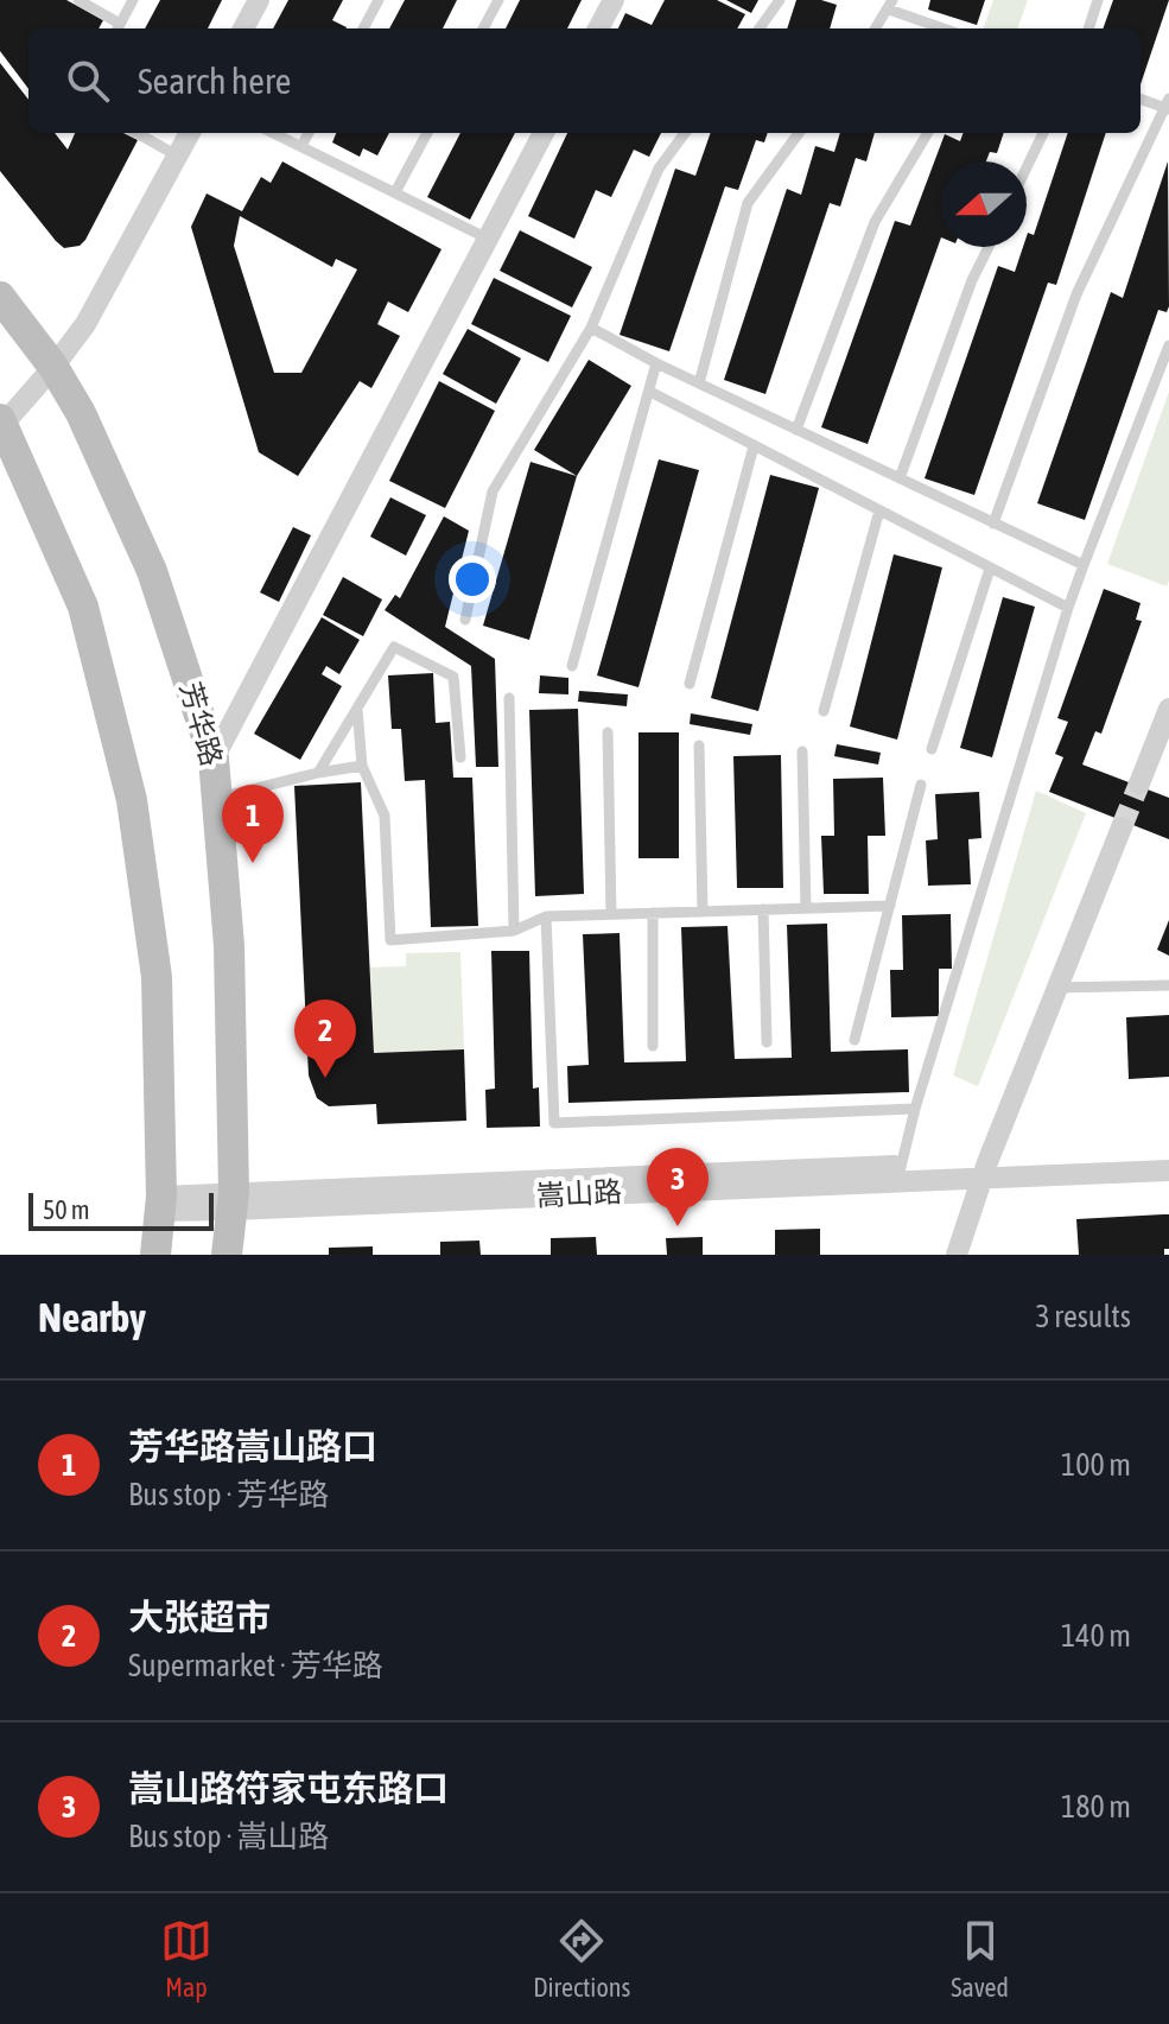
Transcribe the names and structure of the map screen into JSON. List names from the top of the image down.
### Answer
{
  "streets": {
    "main road": ["芳华路"],
    "street": ["嵩山路"]
  },
  "crossings": [
    ["芳华路", "嵩山路"]
  ],
  "scale_bar": "50 m",
  "north": "left",
  "page": {
    "search": "Search here",
    "pins": ["1", "2", "3"],
    "scale": "50 m",
    "heading": ["Nearby", "3 results"],
    "list": [
      {
        "mark": "1",
        "name": "芳华路嵩山路口",
        "note": "Bus stop · 芳华路",
        "value": "100 m"
      },
      {
        "mark": "2",
        "name": "大张超市",
        "note": "Supermarket · 芳华路",
        "value": "140 m"
      },
      {
        "mark": "3",
        "name": "嵩山路符家屯东路口",
        "note": "Bus stop · 嵩山路",
        "value": "180 m"
      }
    ],
    "nav": ["Map", "Directions", "Saved"]
  }
}
